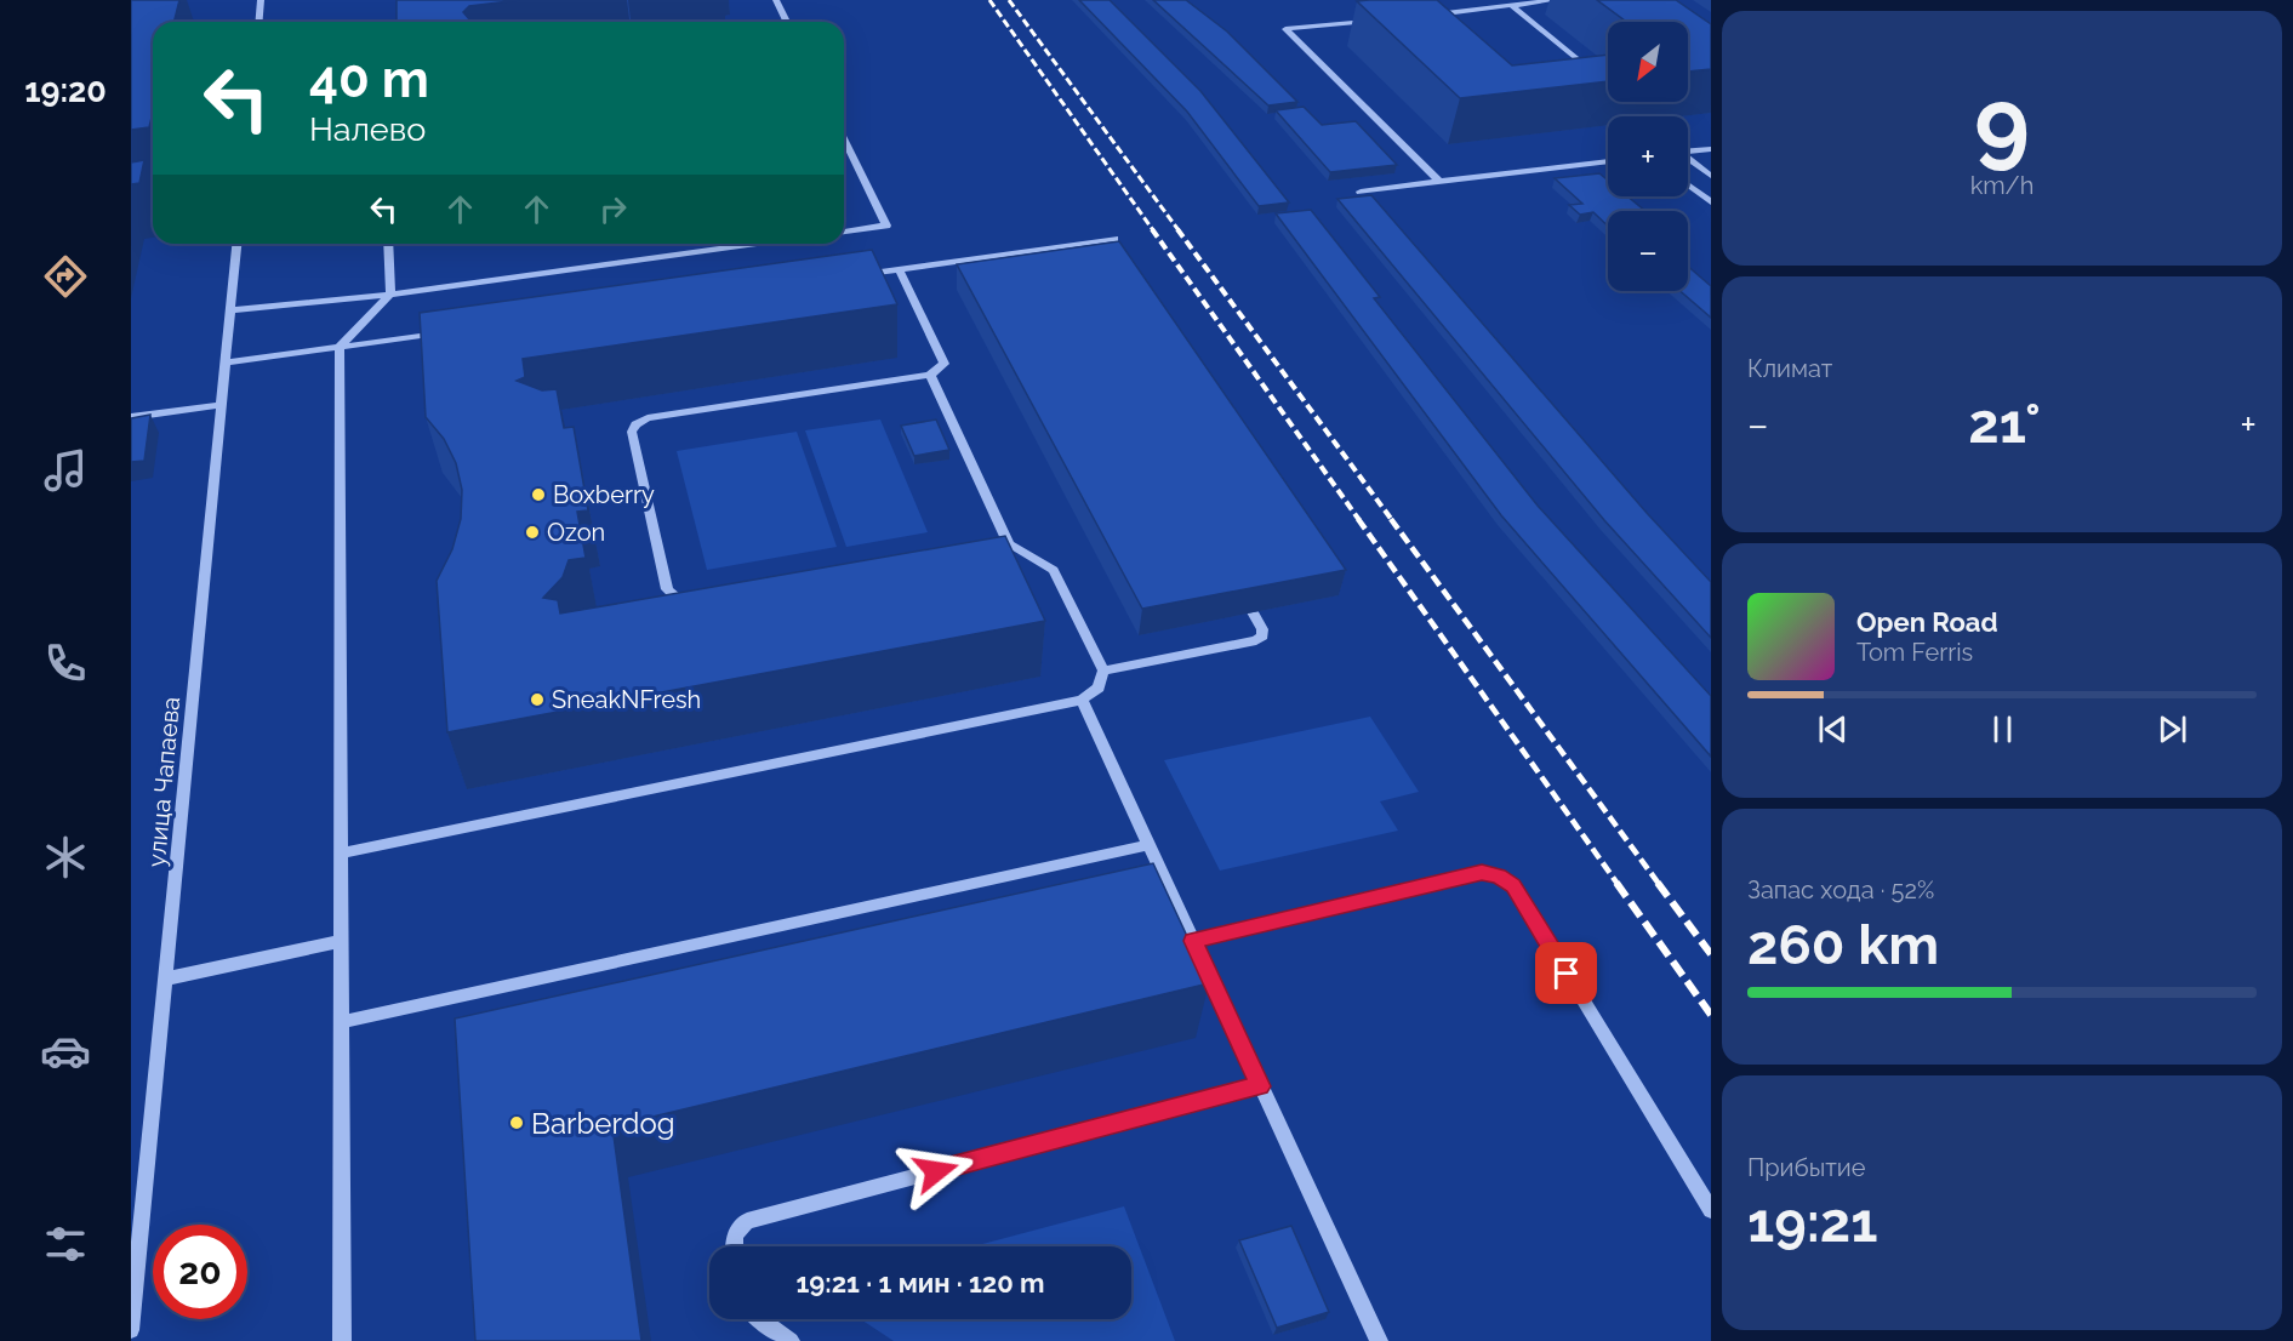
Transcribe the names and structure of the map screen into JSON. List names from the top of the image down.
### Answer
{
  "streets": {
    "street": ["улица Чапаева"]
  },
  "places": [
    "Boxberry",
    "Ozon",
    "SneakNFresh",
    "Barberdog"
  ],
  "north": "bottom left",
  "page": {
    "tabs": "19:20",
    "tile": [
      ["9", "km/h"],
      "Климат",
      ["Запас хода · 52%", "260 km"],
      ["Прибытие", "19:21"]
    ],
    "map_buttons": ["+", "−"],
    "turn": ["40 m", "Налево"],
    "heat": ["−", "21°", "+"],
    "song": ["Open Road", "Tom Ferris"],
    "limit": "20",
    "trip": "19:21 · 1 мин · 120 m"
  }
}
